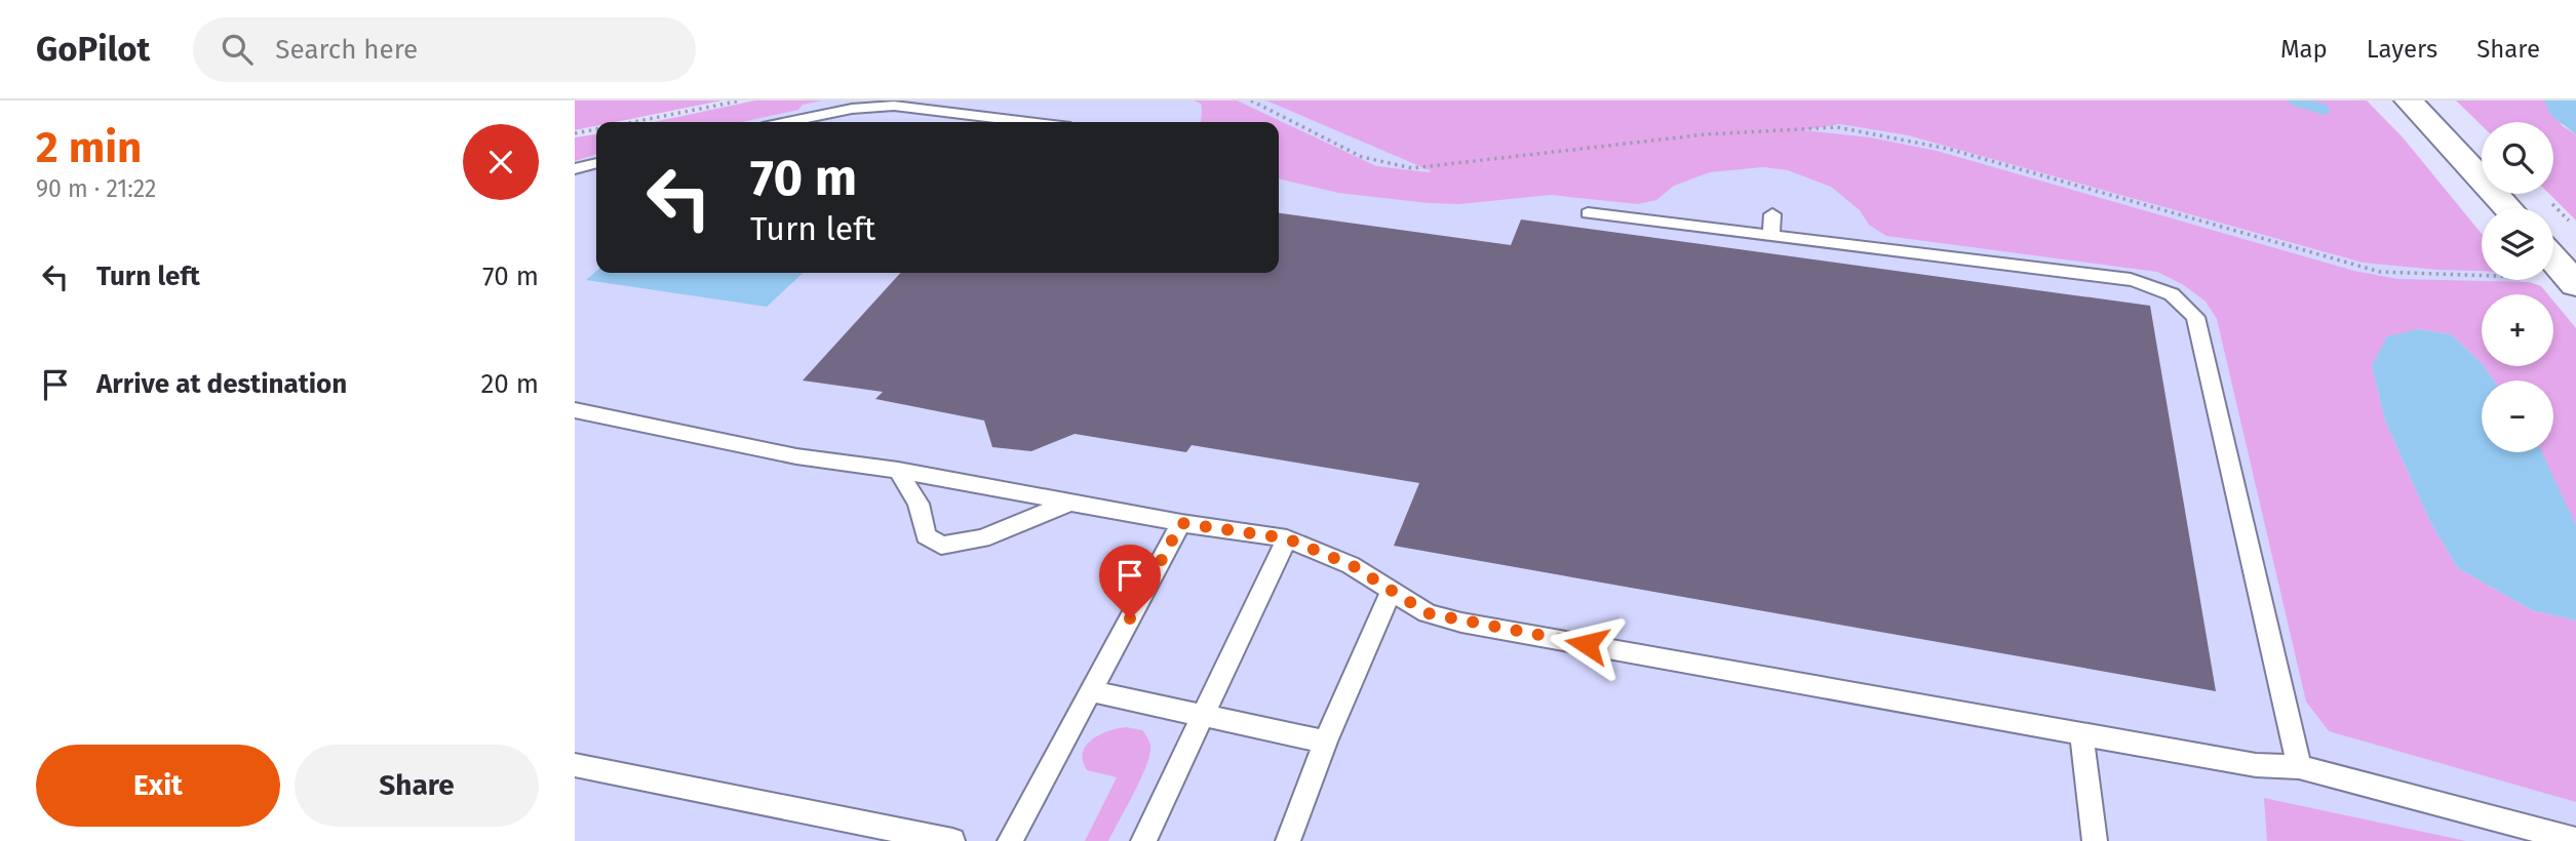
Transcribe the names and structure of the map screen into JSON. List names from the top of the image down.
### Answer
{
  "page": {
    "header": "GoPilot",
    "search": "Search here",
    "nav": ["Map", "Layers", "Share"],
    "heading": ["2 min", "90 m · 21:22"],
    "map_buttons": ["+", "−"],
    "turn": ["70 m", "Turn left"],
    "list": [
      {
        "name": "Turn left",
        "value": "70 m"
      },
      {
        "name": "Arrive at destination",
        "value": "20 m"
      }
    ],
    "buttons": ["Exit", "Share"]
  }
}
